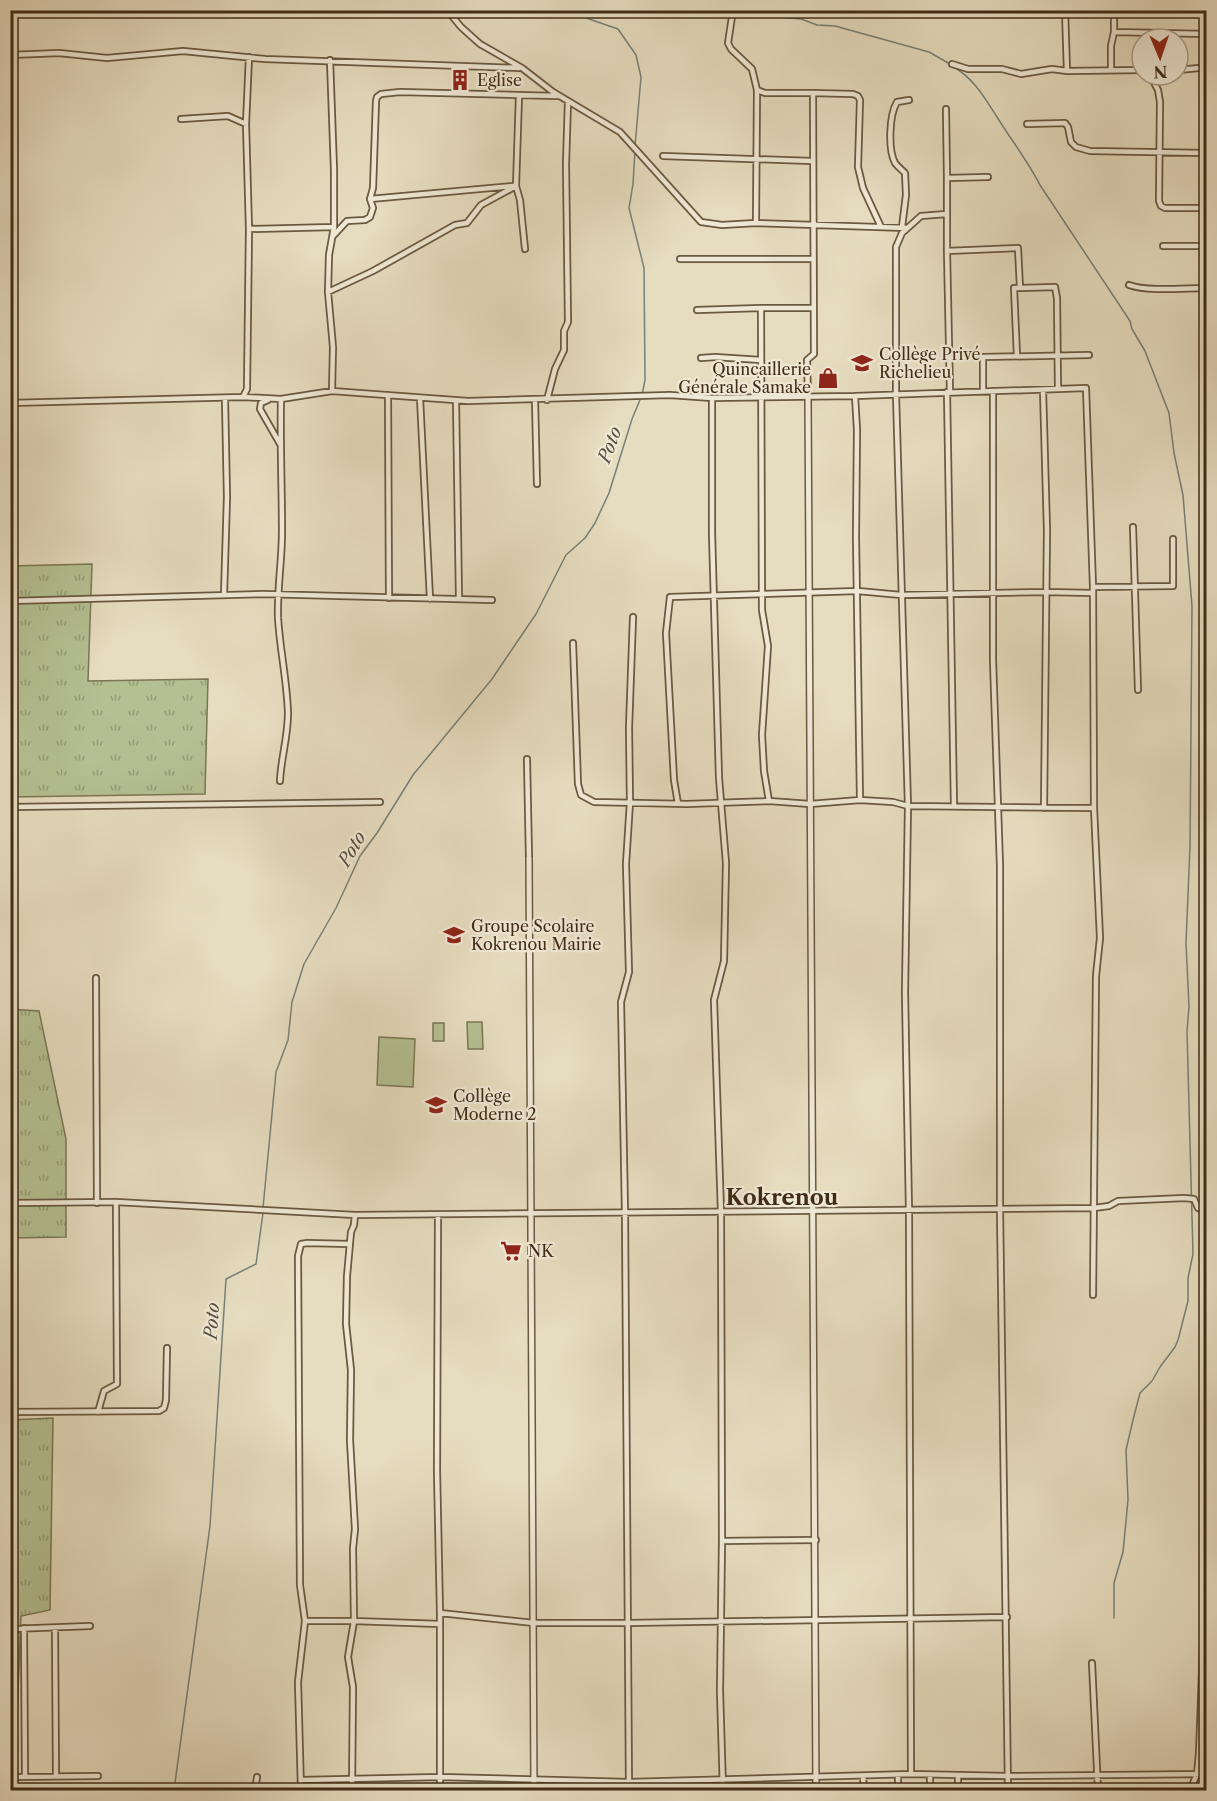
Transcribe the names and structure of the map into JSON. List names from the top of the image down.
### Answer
{
  "districts": ["Kokrenou"],
  "water": ["Poto"],
  "places": {
    "building": ["Eglise"],
    "school or university": ["Collège Privé Richelieu", "Groupe Scolaire Kokrenou Mairie", "Collège Moderne 2"],
    "shop": ["Quincaillerie Générale Samake"],
    "supermarket": ["NK"]
  },
  "north": "bottom"
}
